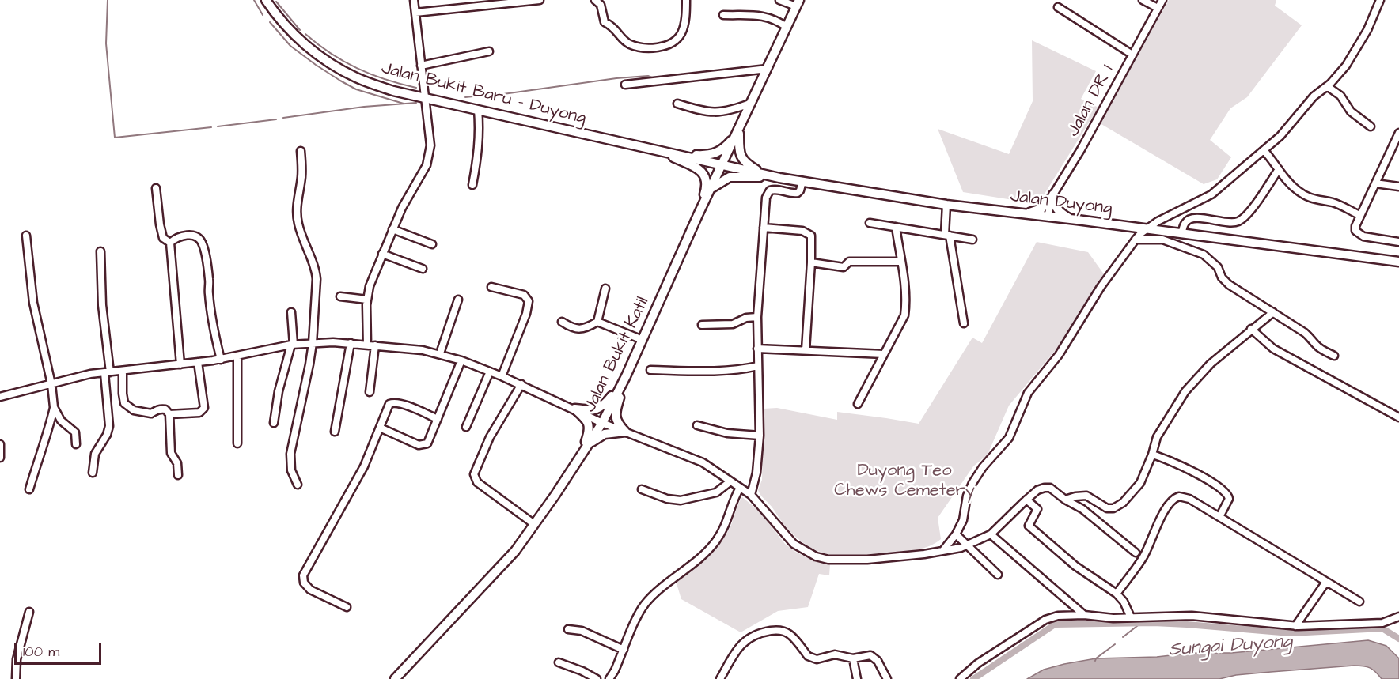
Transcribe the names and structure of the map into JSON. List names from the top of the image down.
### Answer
{
  "streets": {
    "main road": ["Jalan Bukit Baru - Duyong", "Jalan Duyong", "Jalan Bukit Katil"],
    "street": ["Jalan DR 1"]
  },
  "crossings": [
    ["Jalan Bukit Baru - Duyong", "Jalan Duyong"],
    ["Jalan Bukit Baru - Duyong", "Jalan Bukit Katil"],
    ["Jalan DR 1", "Jalan Duyong"],
    ["Jalan Duyong", "Jalan Bukit Katil"]
  ],
  "water": ["Sungai Duyong"],
  "parks": ["Duyong Teo Chews Cemetery"],
  "scale_bar": "100 m"
}
